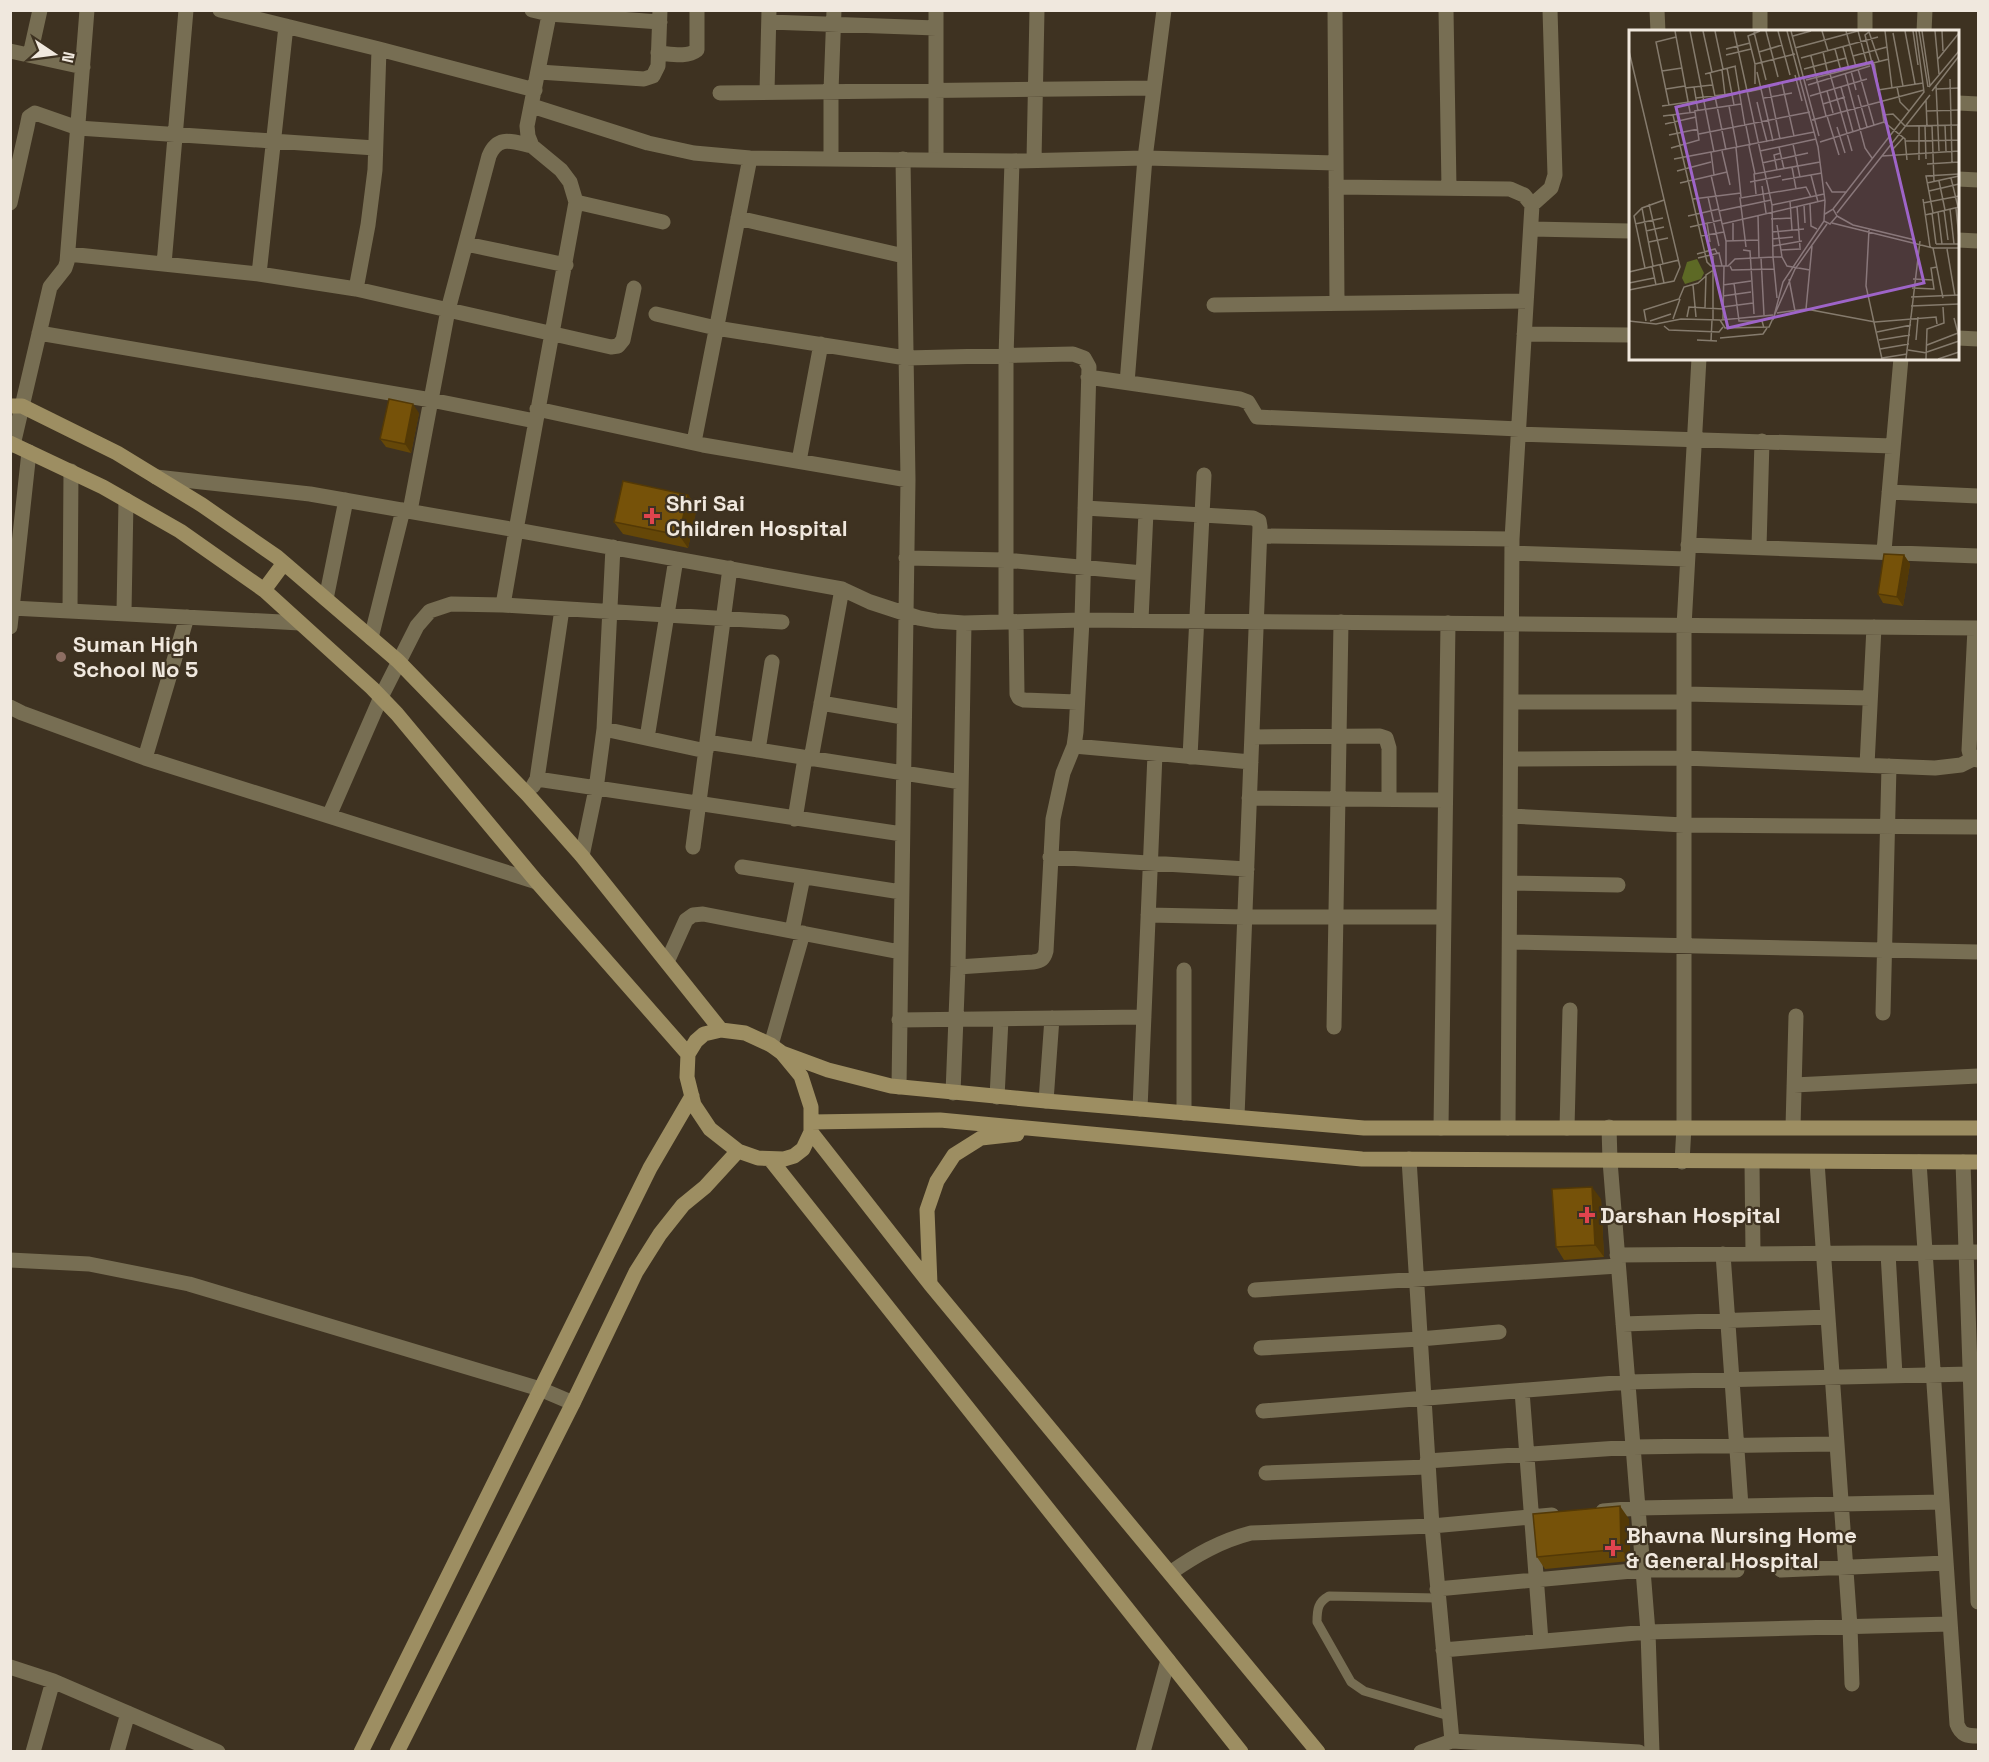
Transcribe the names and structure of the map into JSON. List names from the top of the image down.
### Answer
{
  "places": {
    "health": ["Shri Sai Children Hospital", "Darshan Hospital", "Bhavna Nursing Home & General Hospital"],
    "other": ["Suman High School No 5"]
  },
  "north": "right"
}
